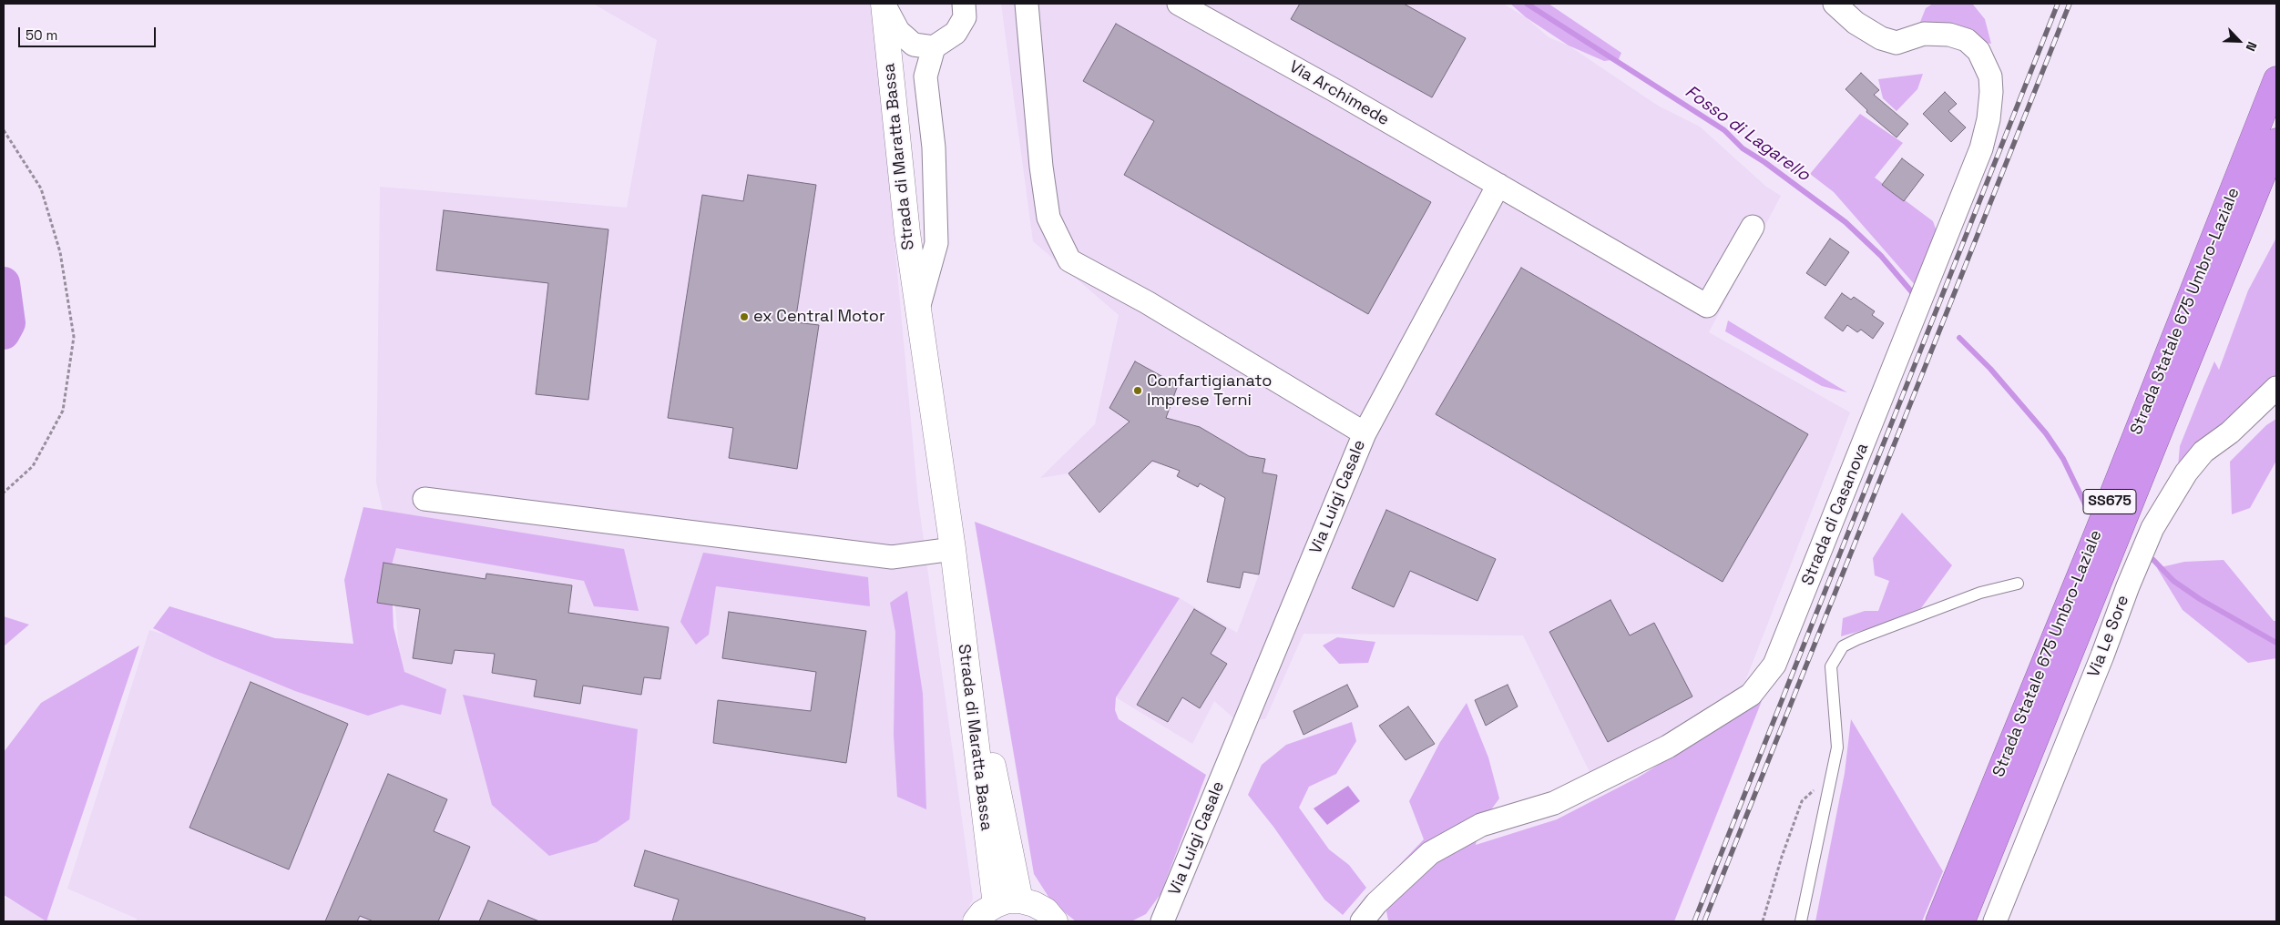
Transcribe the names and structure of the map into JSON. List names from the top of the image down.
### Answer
{
  "streets": {
    "highway": ["Strada Statale 675 Umbro-Laziale", "SS675"],
    "main road": ["Strada di Maratta Bassa"],
    "street": [
      "Via Archimede",
      "Via Luigi Casale",
      "Strada di Casanova",
      "Via Le Sore"
    ]
  },
  "water": ["Fosso di Lagarello"],
  "places": ["ex Central Motor", "Confartigianato Imprese Terni"],
  "scale_bar": "50 m",
  "north": "bottom right"
}
